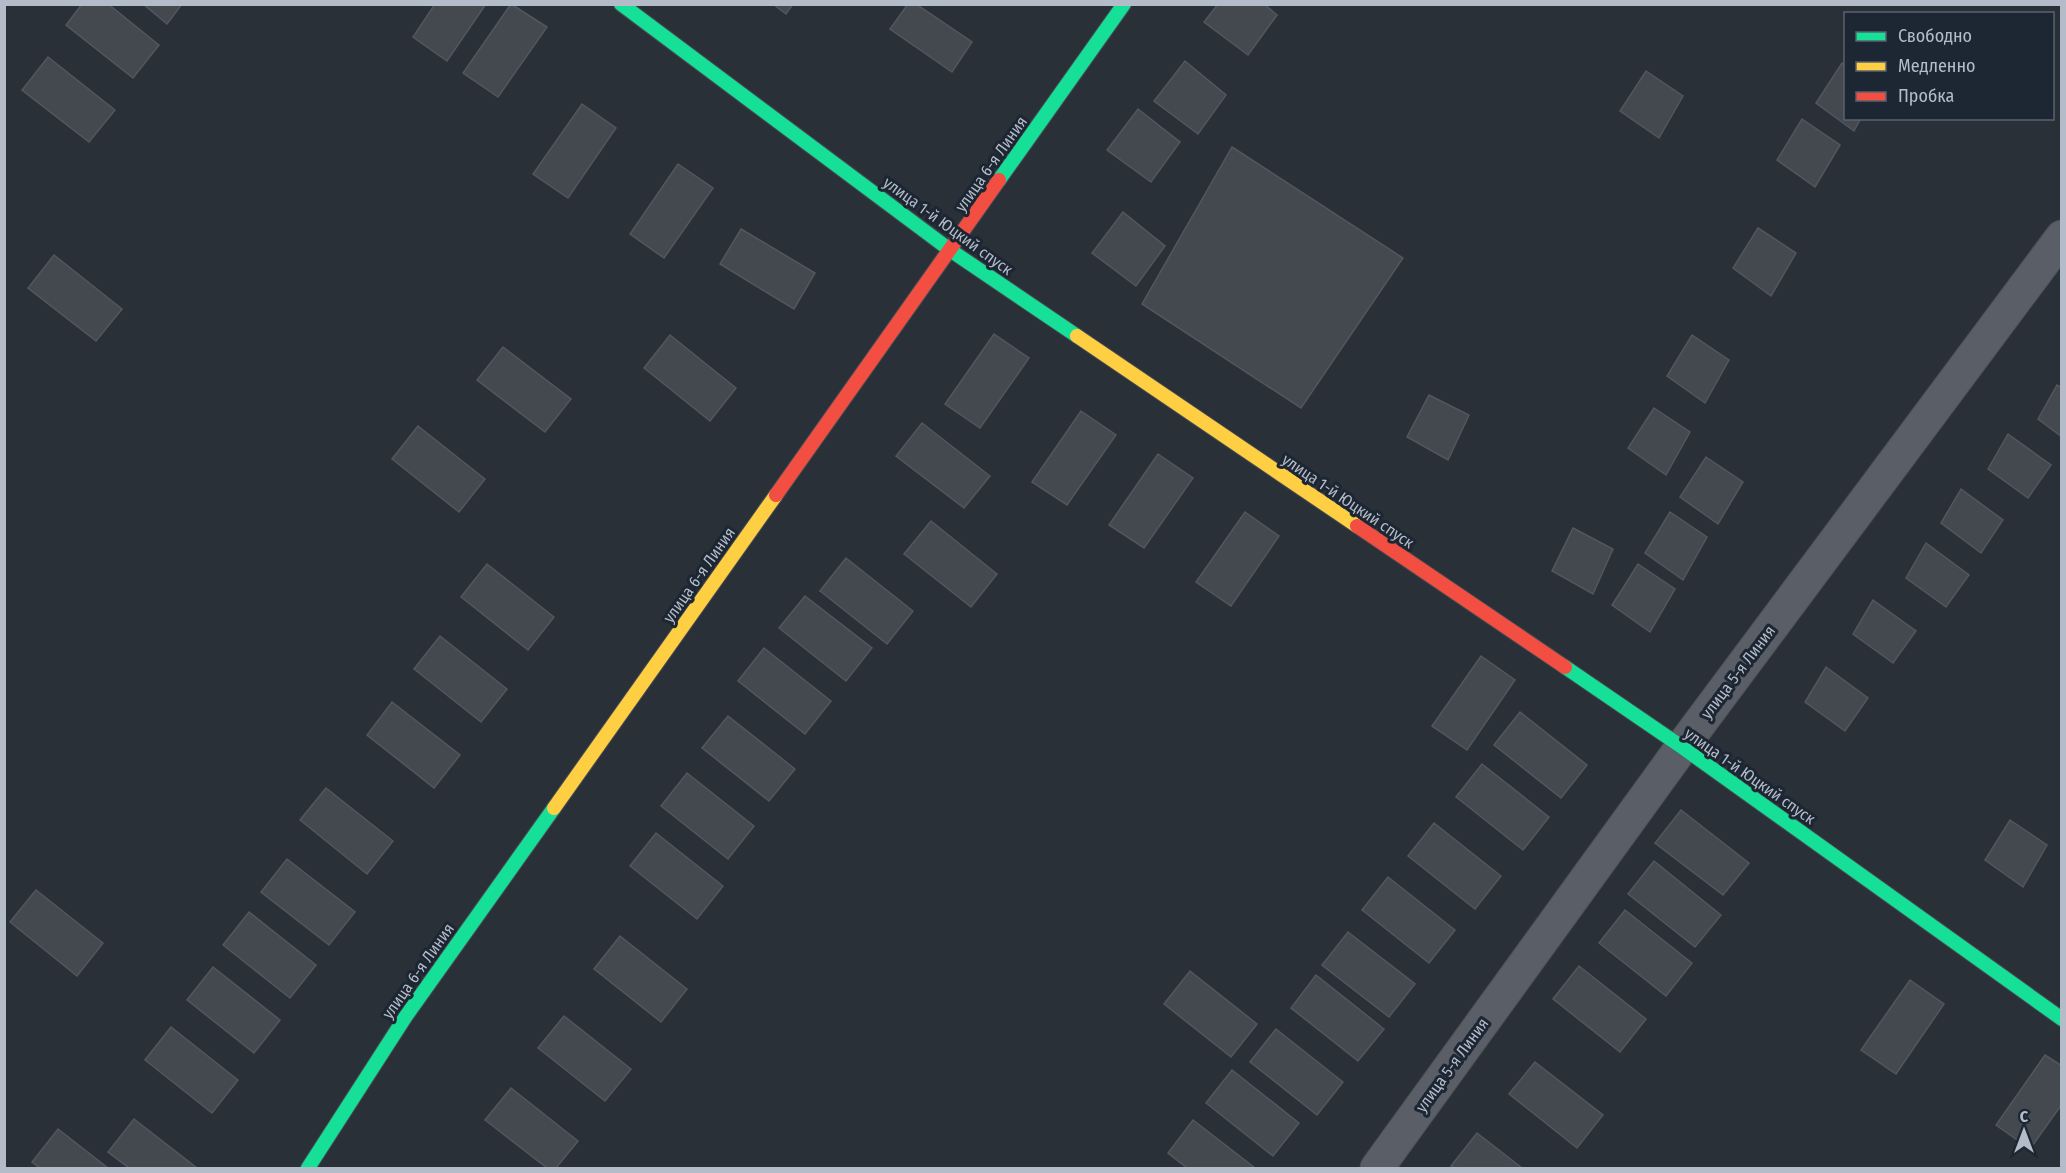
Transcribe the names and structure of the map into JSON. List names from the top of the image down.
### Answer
{
  "streets": {
    "street": ["улица 6-я Линия", "улица 1-й Юцкий спуск", "улица 5-я Линия"]
  },
  "crossings": [
    ["улица 6-я Линия", "улица 1-й Юцкий спуск"],
    ["улица 1-й Юцкий спуск", "улица 5-я Линия"]
  ],
  "legend": ["Свободно", "Медленно", "Пробка"],
  "north": "top"
}
